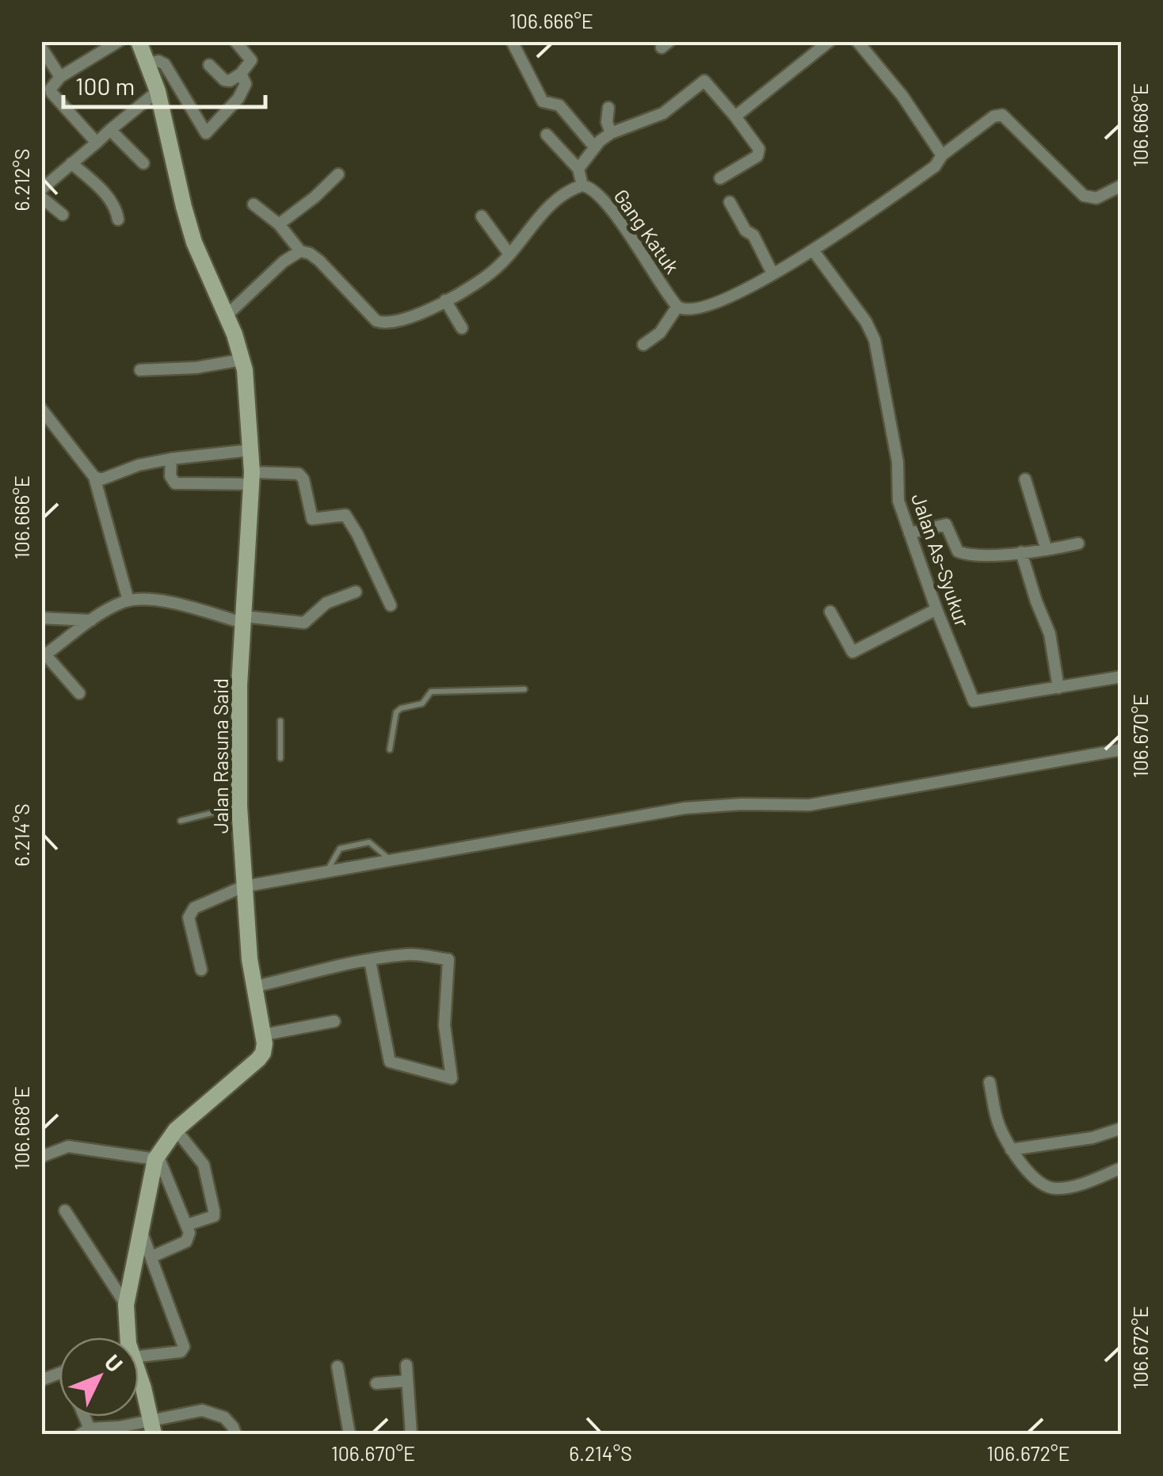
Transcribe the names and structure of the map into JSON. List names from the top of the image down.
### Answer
{
  "streets": {
    "main road": ["Jalan Rasuna Said"],
    "street": ["Gang Katuk", "Jalan As-Syukur"]
  },
  "scale_bar": "100 m",
  "north": "top right",
  "coordinates": [
    "106.666°E",
    "106.668°E",
    "6.212°S",
    "106.670°E",
    "6.214°S",
    "106.672°E"
  ]
}
